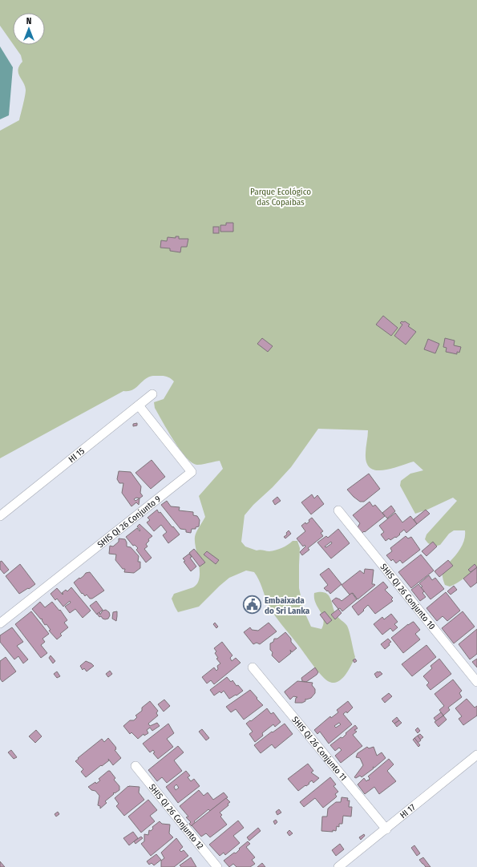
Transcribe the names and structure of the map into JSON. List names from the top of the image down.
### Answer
{
  "streets": {
    "street": [
      "HI 15",
      "SHIS QI 26 Conjunto 9",
      "SHIS QI 26 Conjunto 10",
      "SHIS QI 26 Conjunto 11",
      "HI 17",
      "SHIS QI 26 Conjunto 12"
    ]
  },
  "crossings": [
    ["HI 15", "SHIS QI 26 Conjunto 9"],
    ["SHIS QI 26 Conjunto 11", "HI 17"]
  ],
  "parks": ["Parque Ecológico das Copaíbas"],
  "places": {
    "public building": ["Embaixada do Sri Lanka"]
  },
  "north": "top"
}
